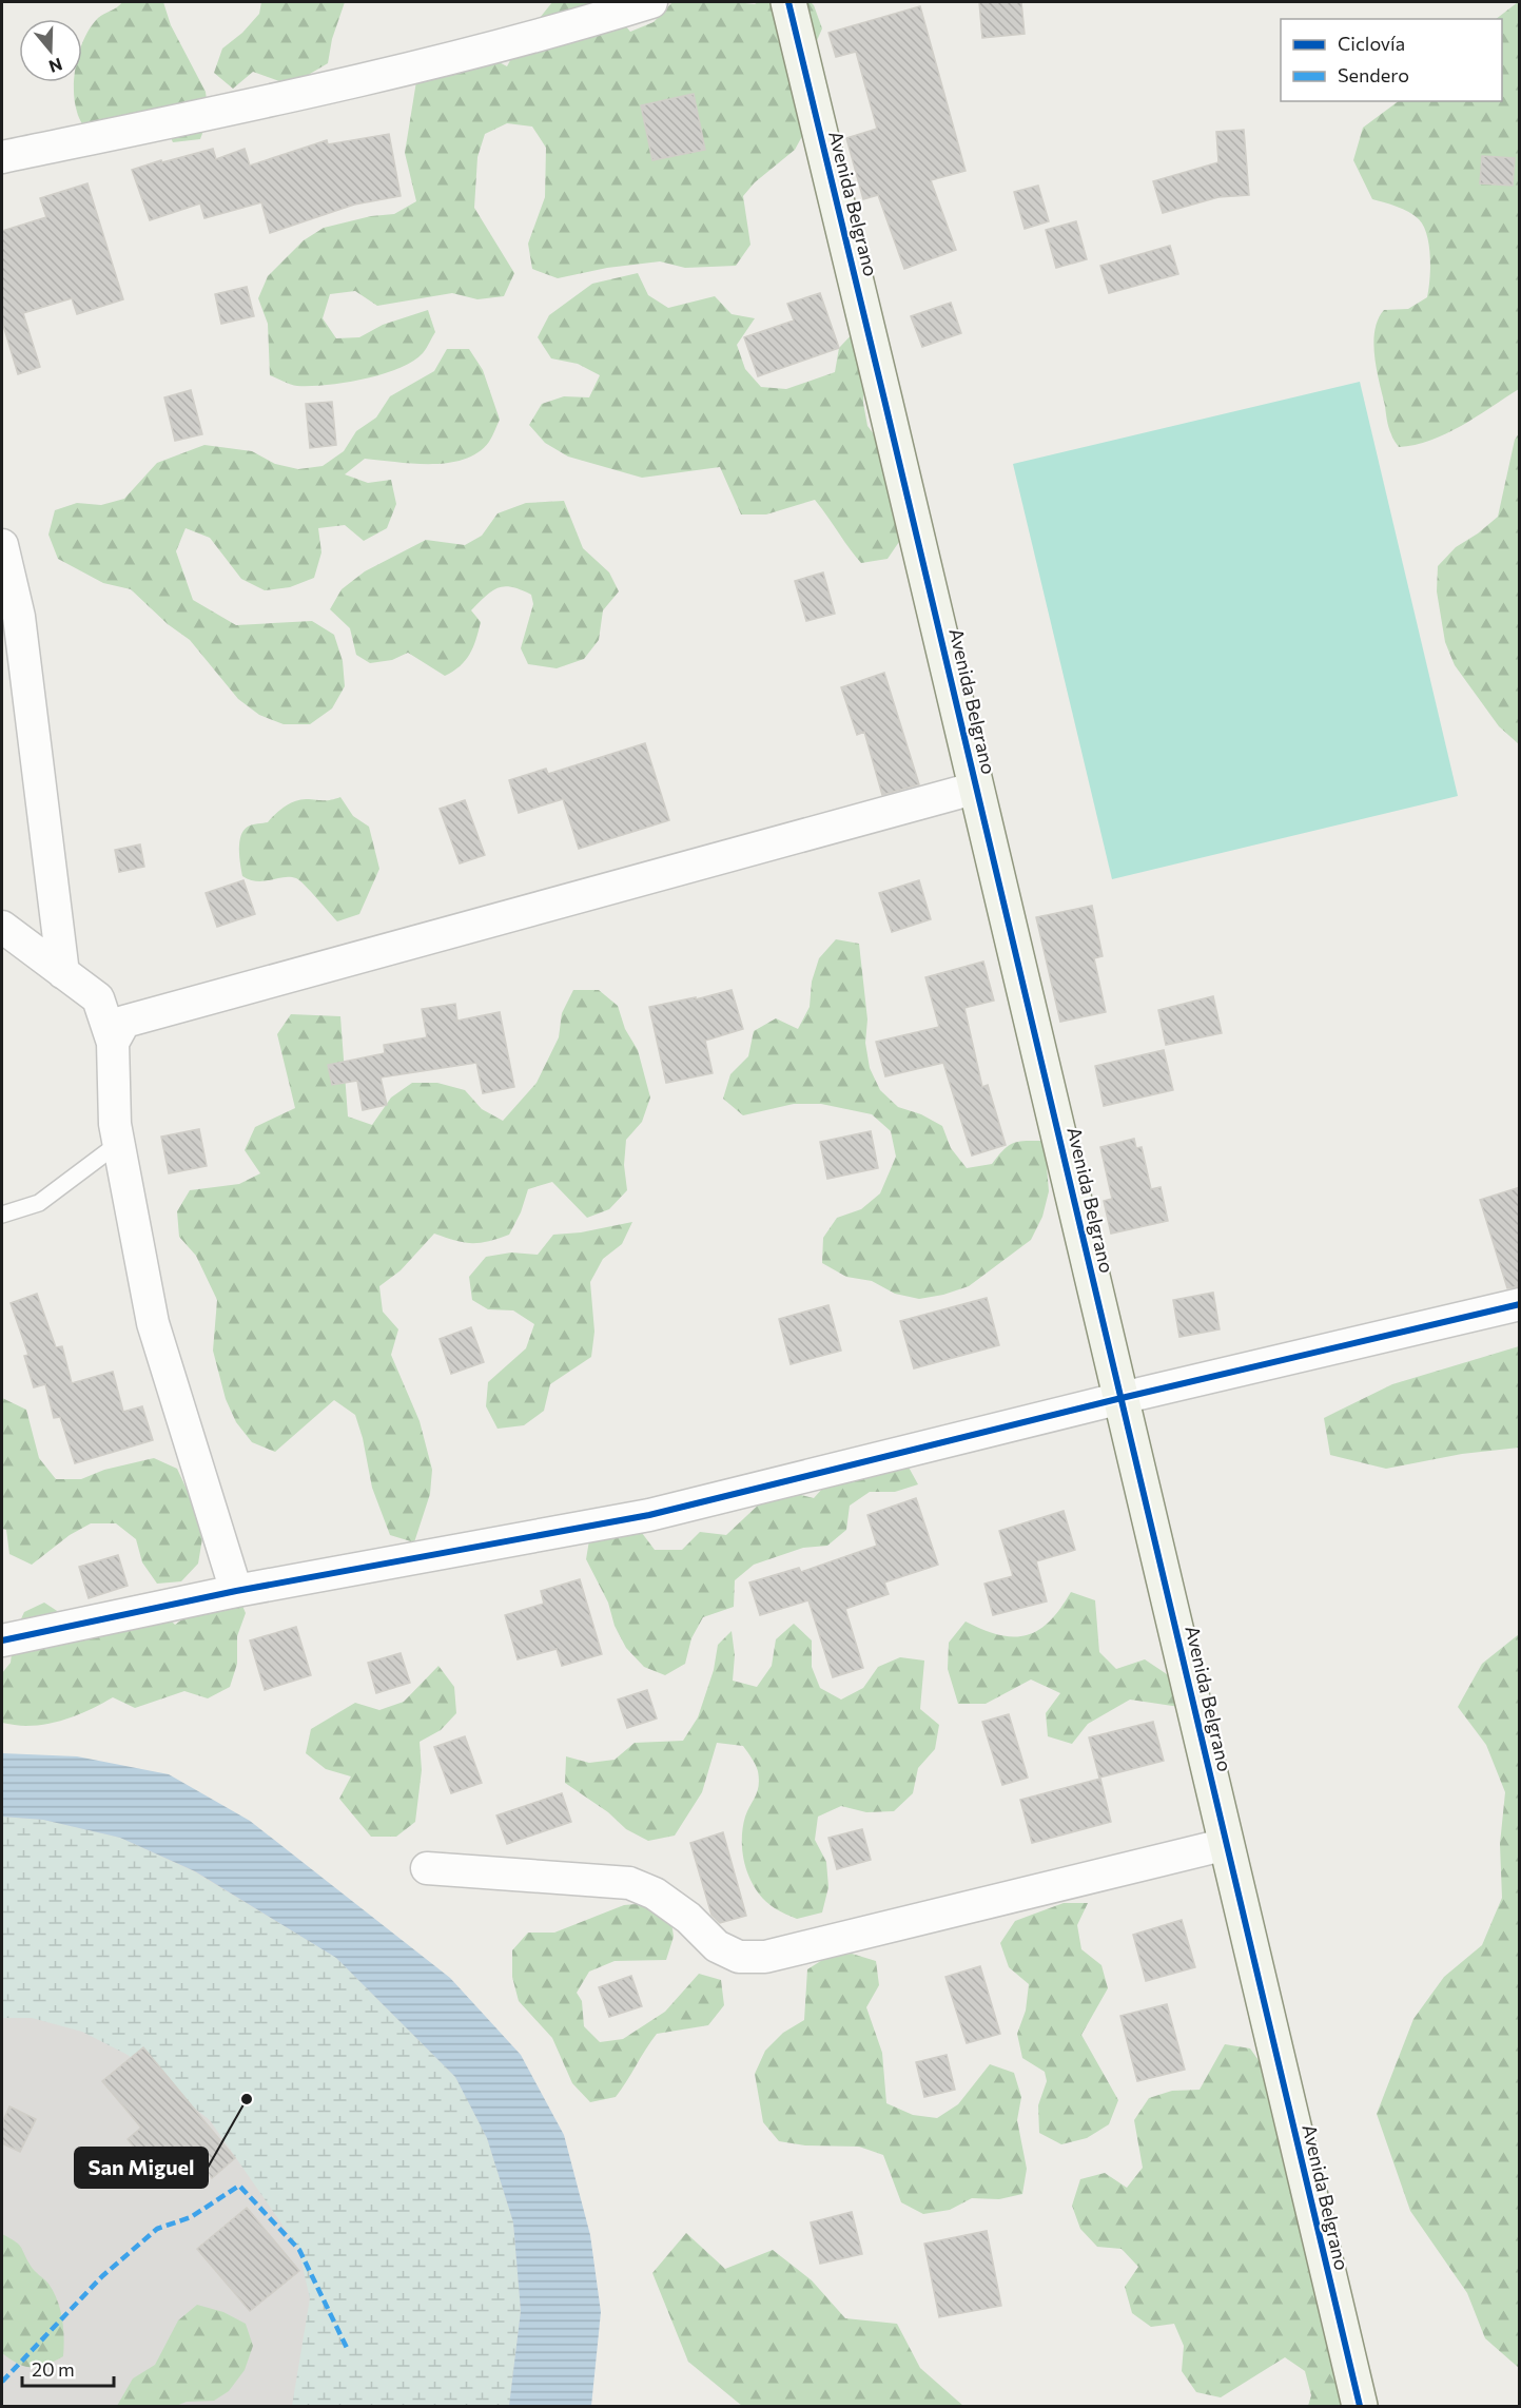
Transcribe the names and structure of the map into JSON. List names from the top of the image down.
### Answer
{
  "streets": {
    "street": ["Avenida Belgrano"]
  },
  "places": ["San Miguel"],
  "legend": ["Ciclovía", "Sendero"],
  "scale_bar": "20 m",
  "north": "bottom"
}
